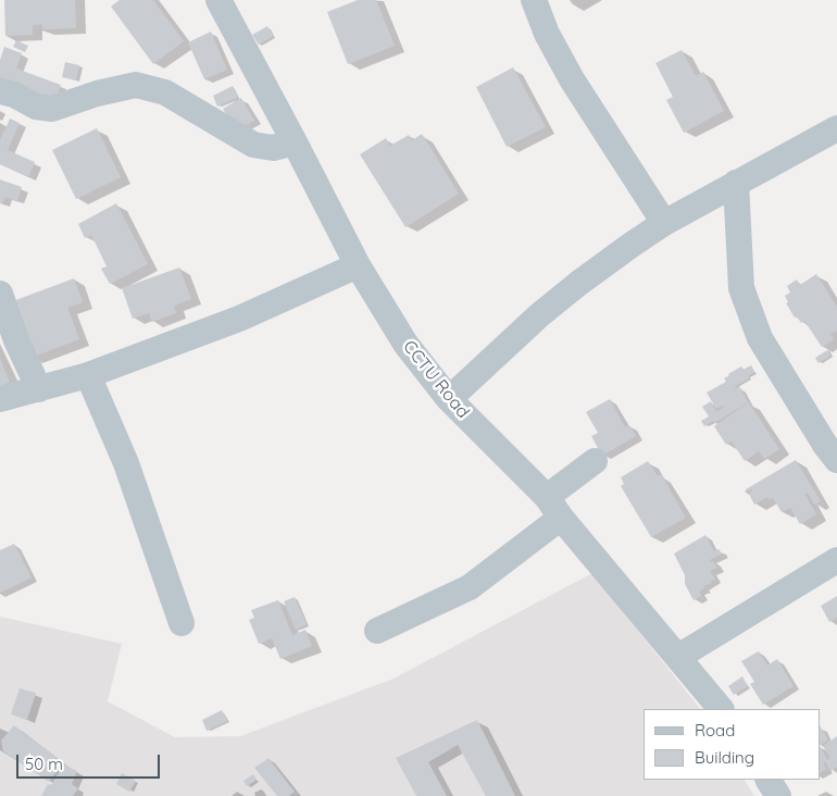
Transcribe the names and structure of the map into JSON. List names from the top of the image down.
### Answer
{
  "streets": {
    "street": ["CCTU Road"]
  },
  "legend": ["Road", "Building"],
  "scale_bar": "50 m"
}
